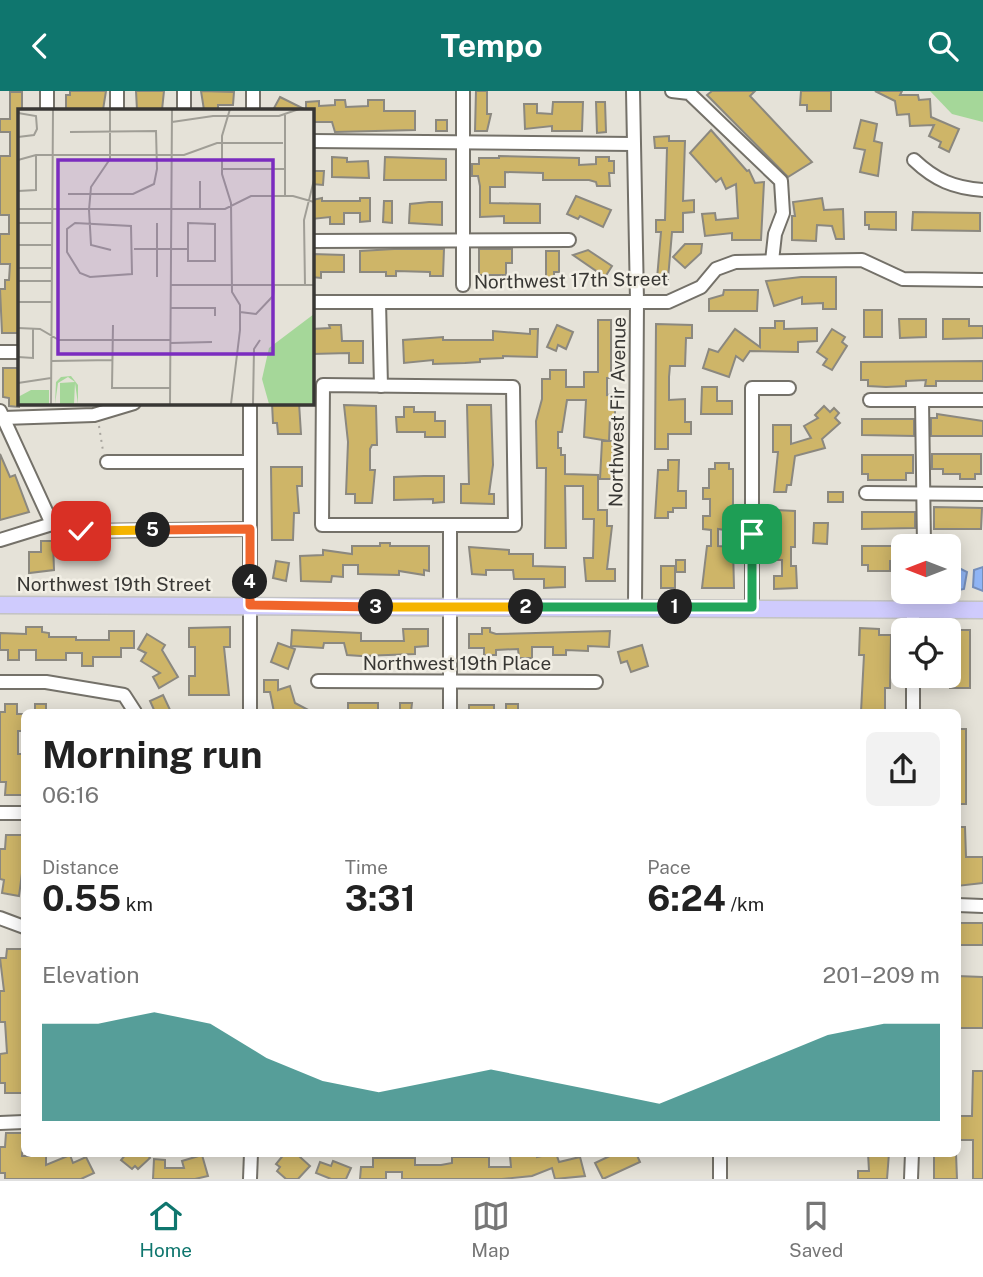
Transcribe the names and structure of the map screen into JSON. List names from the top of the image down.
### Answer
{
  "streets": {
    "main road": ["Northwest 19th Street"],
    "street": ["Northwest 17th Street", "Northwest Fir Avenue", "Northwest 19th Place"]
  },
  "crossings": [
    ["Northwest 17th Street", "Northwest Fir Avenue"],
    ["Northwest Fir Avenue", "Northwest 19th Street"]
  ],
  "north": "left",
  "page": {
    "header": "Tempo",
    "pins": [
      "5",
      "4",
      "1",
      "2",
      "3"
    ],
    "heading": ["Morning run", "06:16"],
    "stats": [
      ["Distance", "0.55 km"],
      ["Time", "3:31"],
      ["Pace", "6:24 /km"]
    ],
    "chart": ["Elevation", "201–209 m"],
    "tabs": ["Home", "Map", "Saved"]
  }
}
